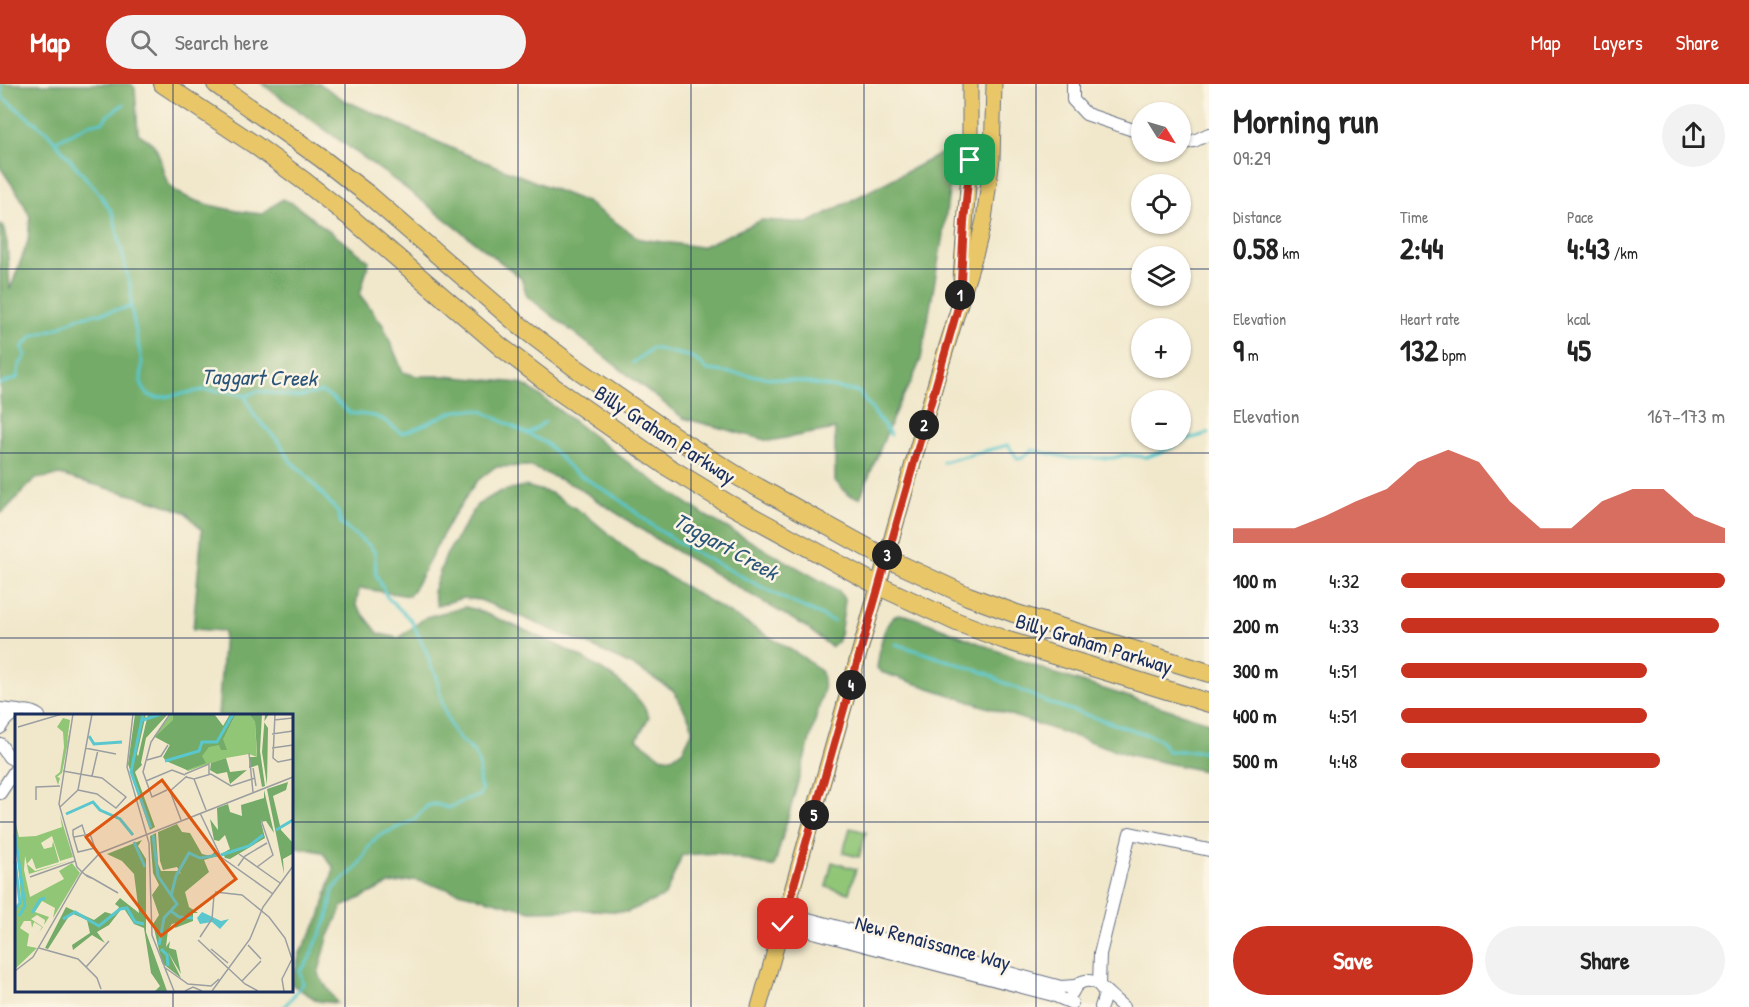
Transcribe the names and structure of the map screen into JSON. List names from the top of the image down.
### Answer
{
  "streets": {
    "highway": ["Billy Graham Parkway"],
    "street": ["New Renaissance Way"]
  },
  "water": ["Taggart Creek"],
  "north": "bottom right",
  "page": {
    "header": "Map",
    "search": "Search here",
    "nav": ["Map", "Layers", "Share"],
    "heading": ["Morning run", "09:29"],
    "map_buttons": ["+", "−"],
    "stats": [
      ["Distance", "0.58 km"],
      ["Time", "2:44"],
      ["Pace", "4:43 /km"],
      ["Elevation", "9 m"],
      ["Heart rate", "132 bpm"],
      ["kcal", "45"]
    ],
    "pins": [
      "1",
      "2",
      "3",
      "4",
      "5"
    ],
    "chart": ["Elevation", "167–173 m"],
    "list": [
      {
        "name": "100 m",
        "note": "4:32"
      },
      {
        "name": "200 m",
        "note": "4:33"
      },
      {
        "name": "300 m",
        "note": "4:51"
      },
      {
        "name": "400 m",
        "note": "4:51"
      },
      {
        "name": "500 m",
        "note": "4:48"
      }
    ],
    "buttons": ["Save", "Share"]
  }
}
